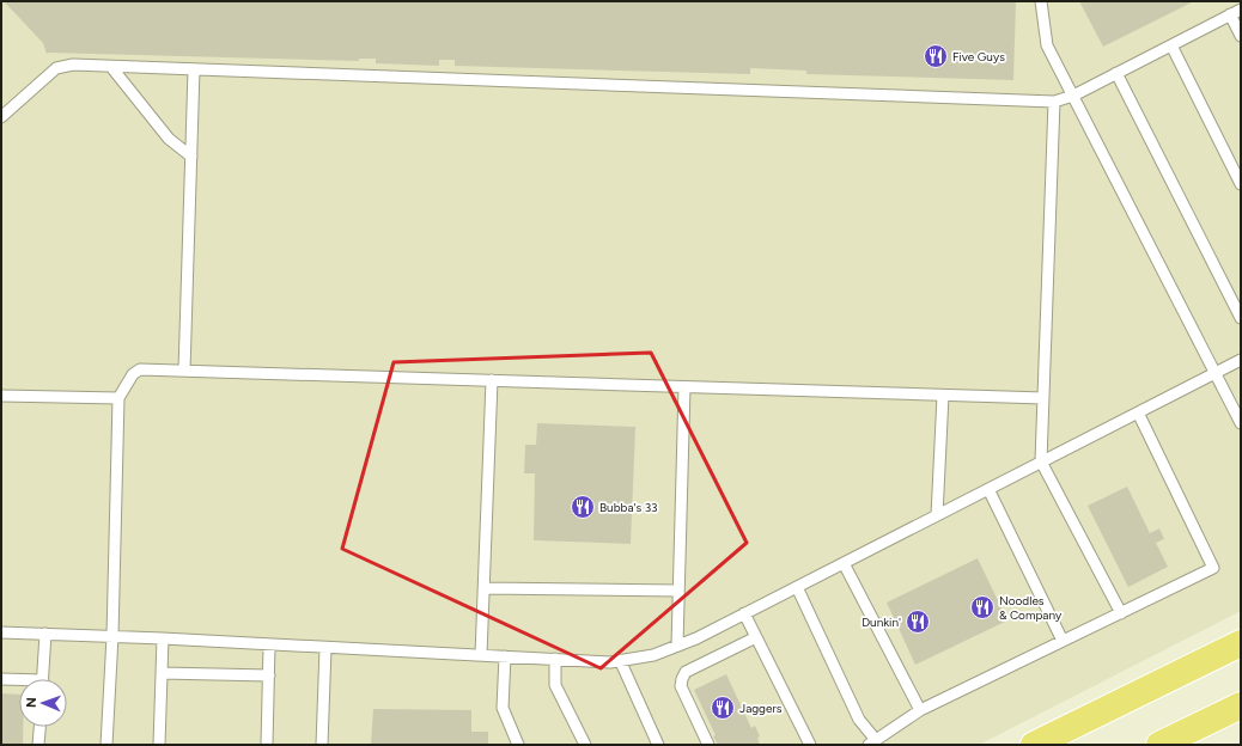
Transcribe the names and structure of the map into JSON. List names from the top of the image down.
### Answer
{
  "places": {
    "restaurant": [
      "Five Guys",
      "Bubba's 33",
      "Noodles & Company",
      "Dunkin'",
      "Jaggers"
    ]
  },
  "north": "left"
}
